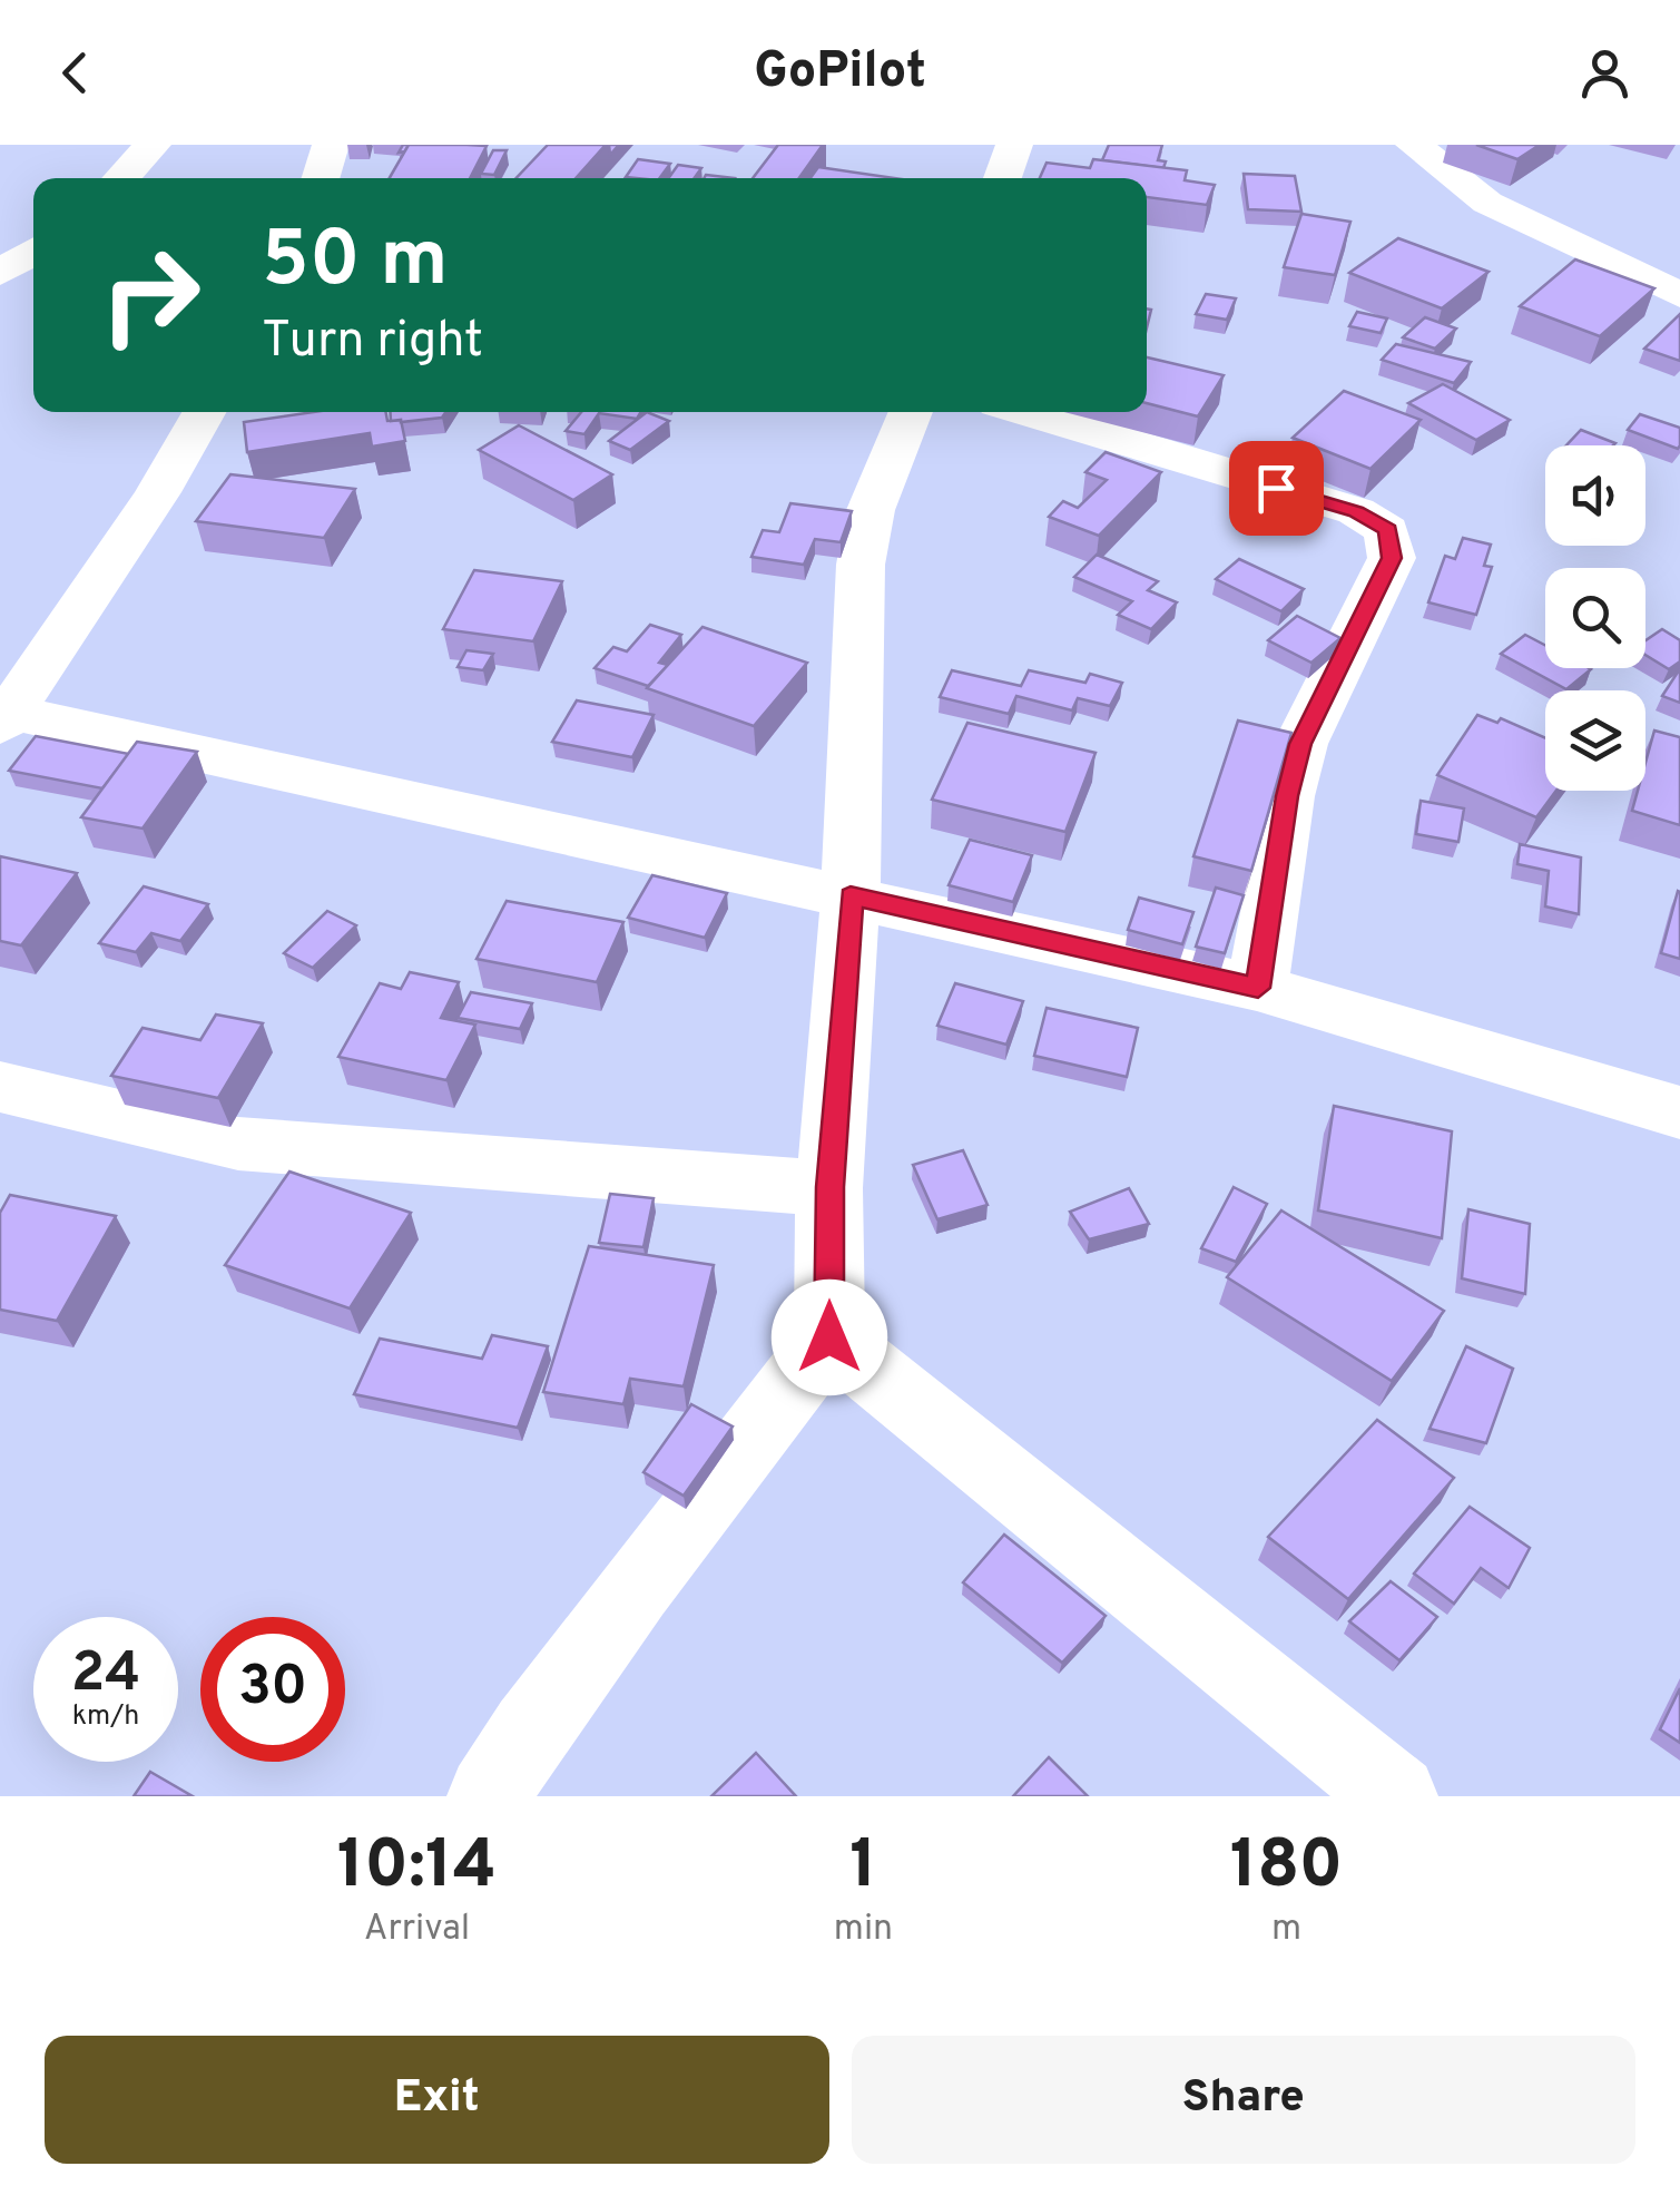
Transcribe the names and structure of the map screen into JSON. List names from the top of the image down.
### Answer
{
  "page": {
    "header": "GoPilot",
    "turn": ["50 m", "Turn right"],
    "speed": "24 km/h",
    "limit": "30",
    "eta": [
      "10:14",
      "Arrival",
      "1",
      "min",
      "180",
      "m"
    ],
    "buttons": ["Exit", "Share"]
  }
}
